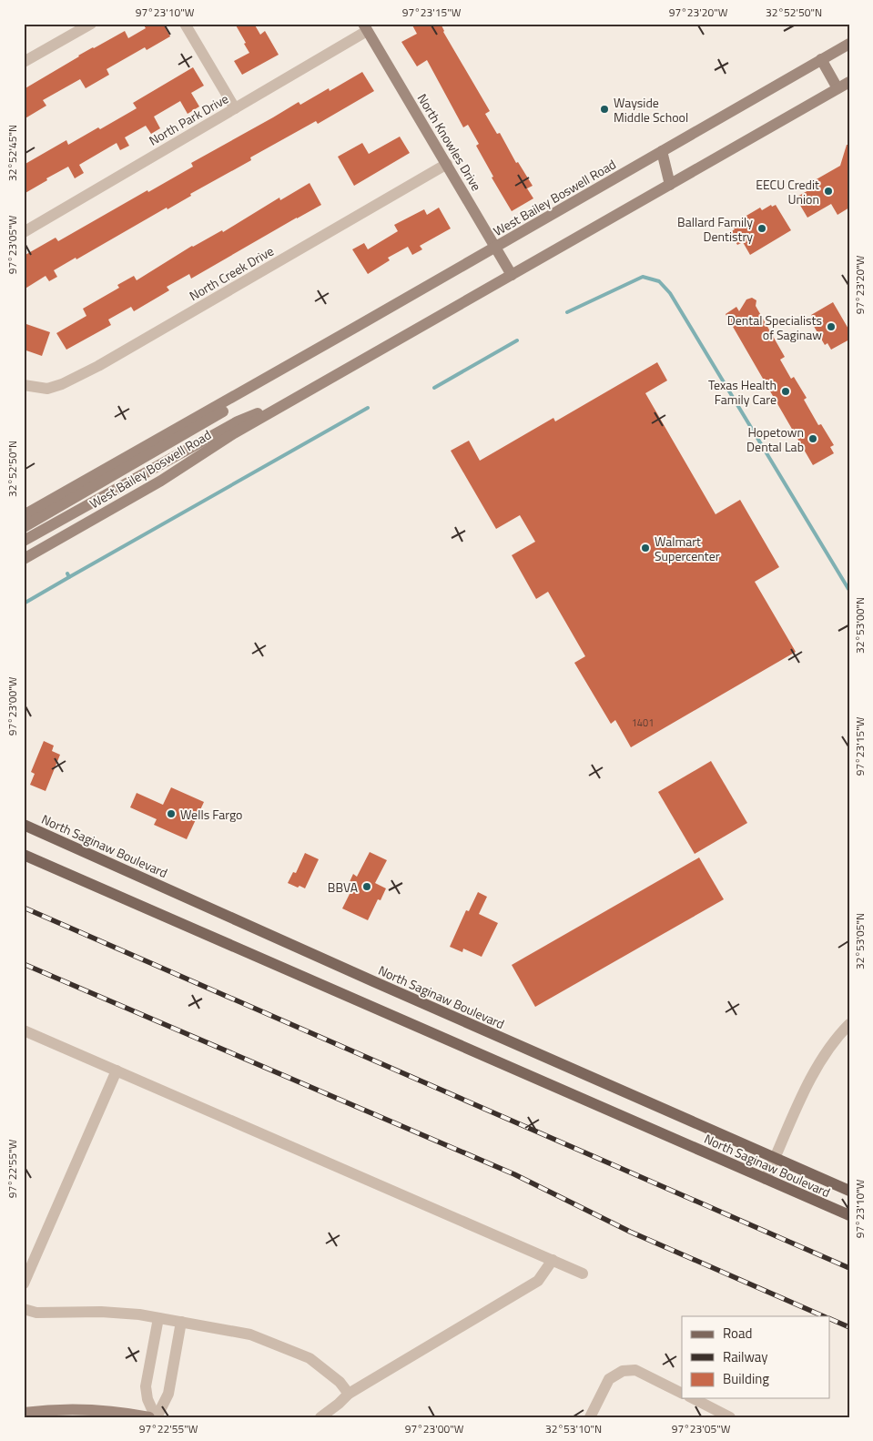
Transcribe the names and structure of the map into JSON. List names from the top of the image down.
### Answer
{
  "streets": {
    "main road": ["North Knowles Drive", "West Bailey Boswell Road", "North Saginaw Boulevard"],
    "street": ["North Park Drive", "North Creek Drive"]
  },
  "crossings": [
    ["North Park Drive", "North Knowles Drive"],
    ["North Knowles Drive", "West Bailey Boswell Road"],
    ["North Knowles Drive", "North Creek Drive"]
  ],
  "places": [
    "Wayside Middle School",
    "EECU Credit Union",
    "Ballard Family Dentistry",
    "Dental Specialists of Saginaw",
    "Texas Health Family Care",
    "Hopetown Dental Lab",
    "Walmart Supercenter",
    "Wells Fargo",
    "BBVA"
  ],
  "house_numbers": ["1401"],
  "legend": ["Road", "Railway", "Building"],
  "coordinates": [
    "97°23'10\"W",
    "97°23'15\"W",
    "97°23'20\"W",
    "32°52'50\"N",
    "32°52'45\"N",
    "97°23'05\"W",
    "32°53'00\"N",
    "97°23'00\"W",
    "32°53'05\"N",
    "97°22'55\"W",
    "32°53'10\"N"
  ]
}
